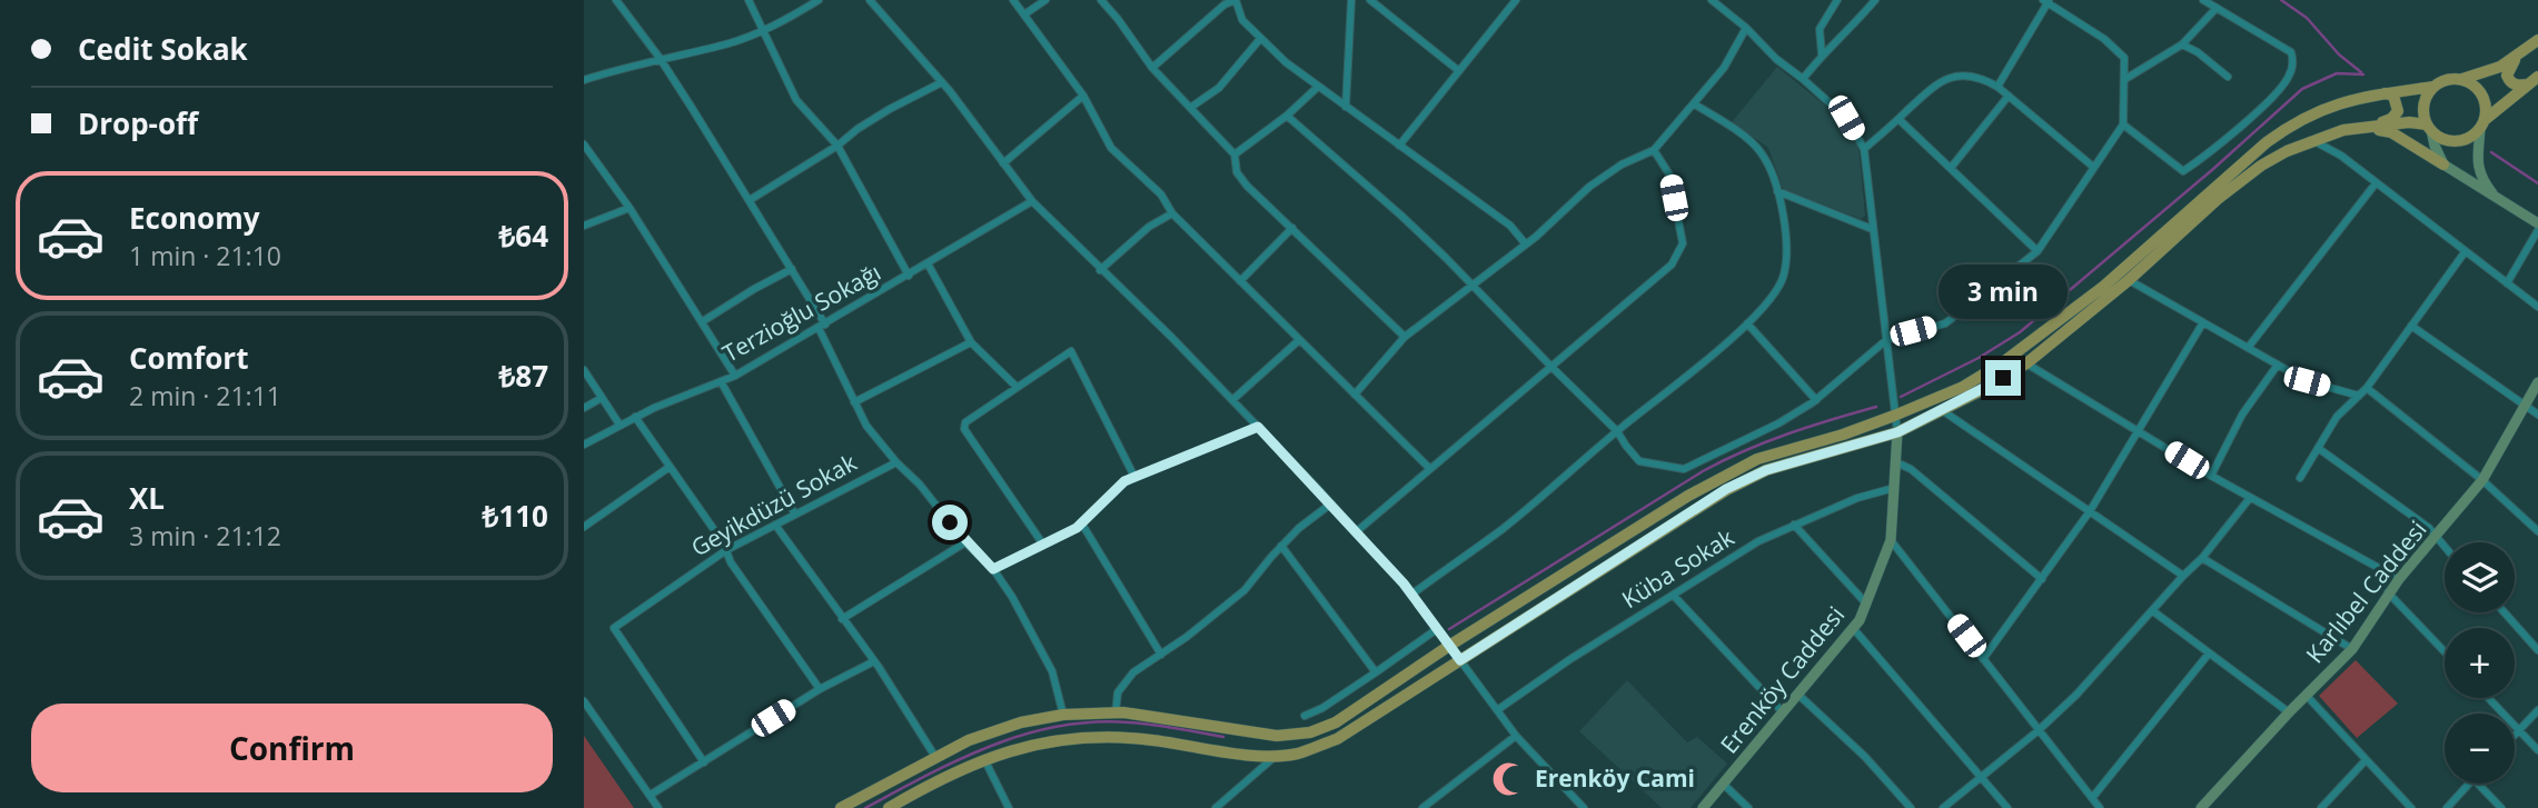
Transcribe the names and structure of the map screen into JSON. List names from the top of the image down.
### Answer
{
  "streets": {
    "street": [
      "Terzioğlu Sokağı",
      "Geyikdüzü Sokak",
      "Küba Sokak",
      "Karlıbel Caddesi",
      "Erenköy Caddesi"
    ]
  },
  "crossings": [
    ["Küba Sokak", "Erenköy Caddesi"]
  ],
  "places": {
    "mosque": ["Erenköy Cami"]
  },
  "page": {
    "banner": ["Cedit Sokak", "Drop-off"],
    "list": [
      {
        "name": "Economy",
        "note": "1 min · 21:10",
        "value": "₺64"
      },
      {
        "name": "Comfort",
        "note": "2 min · 21:11",
        "value": "₺87"
      },
      {
        "name": "XL",
        "note": "3 min · 21:12",
        "value": "₺110"
      }
    ],
    "bubble": "3 min",
    "map_buttons": ["+", "−"],
    "buttons": "Confirm"
  }
}
